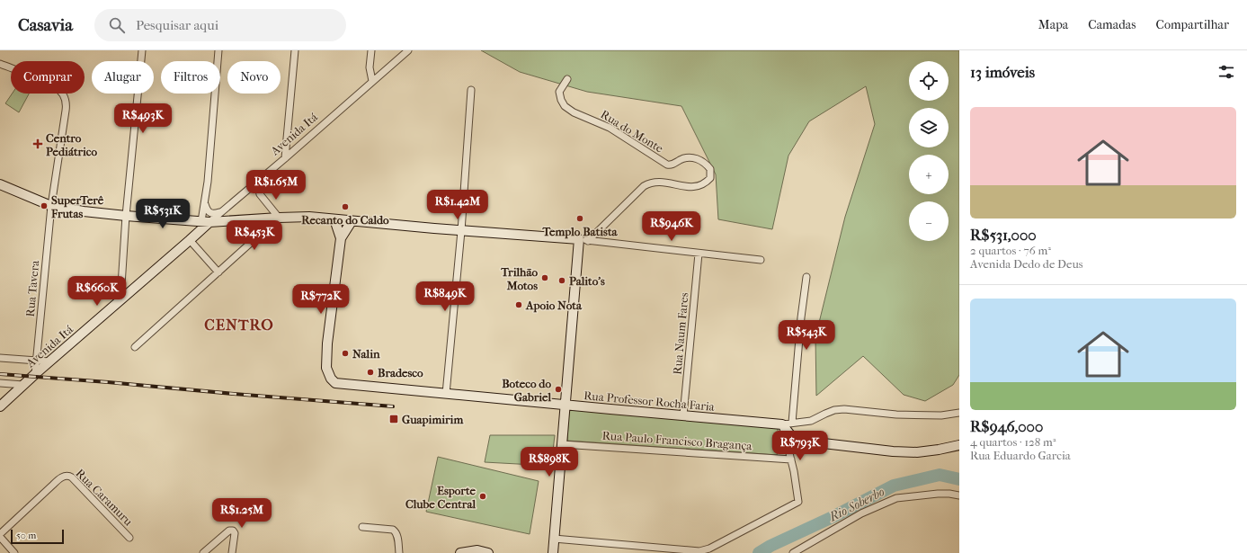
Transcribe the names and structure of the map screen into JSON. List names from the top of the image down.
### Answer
{
  "streets": {
    "main road": ["Avenida Itá", "Rua Professor Rocha Faria"],
    "street": [
      "Rua do Monte",
      "Rua Tavera",
      "Rua Naum Fares",
      "Rua Paulo Francisco Bragança",
      "Rua Caramuru"
    ]
  },
  "crossings": [
    ["Avenida Itá", "Rua Tavera"],
    ["Rua Naum Fares", "Rua Professor Rocha Faria"]
  ],
  "districts": ["CENTRO"],
  "water": ["Rio Soberbo"],
  "places": {
    "health": ["Centro Pediátrico"],
    "other": [
      "SuperTerê Frutas",
      "Recanto do Caldo",
      "Templo Batista",
      "Trilhão Motos",
      "Palito's",
      "Apoio Nota",
      "Nalin",
      "Bradesco",
      "Boteco do Gabriel",
      "Esporte Clube Central"
    ],
    "transit": ["Guapimirim"]
  },
  "scale_bar": "50 m",
  "page": {
    "header": "Casavia",
    "search": "Pesquisar aqui",
    "nav": ["Mapa", "Camadas", "Compartilhar"],
    "heading": "13 imóveis",
    "map_buttons": ["+", "−"],
    "chip": [
      "Comprar",
      "Alugar",
      "Filtros",
      "Novo"
    ],
    "list": [
      {
        "name": "R$531,000",
        "note": "2 quartos · 76 m² · Avenida Dedo de Deus"
      },
      {
        "name": "R$946,000",
        "note": "4 quartos · 128 m² · Rua Eduardo Garcia"
      }
    ],
    "price": [
      "R$493K",
      "R$1.65M",
      "R$1.42M",
      "R$531K",
      "R$946K",
      "R$453K",
      "R$660K",
      "R$849K",
      "R$772K",
      "R$543K",
      "R$793K",
      "R$898K",
      "R$1.25M"
    ],
    "scale": "50 m"
  }
}
